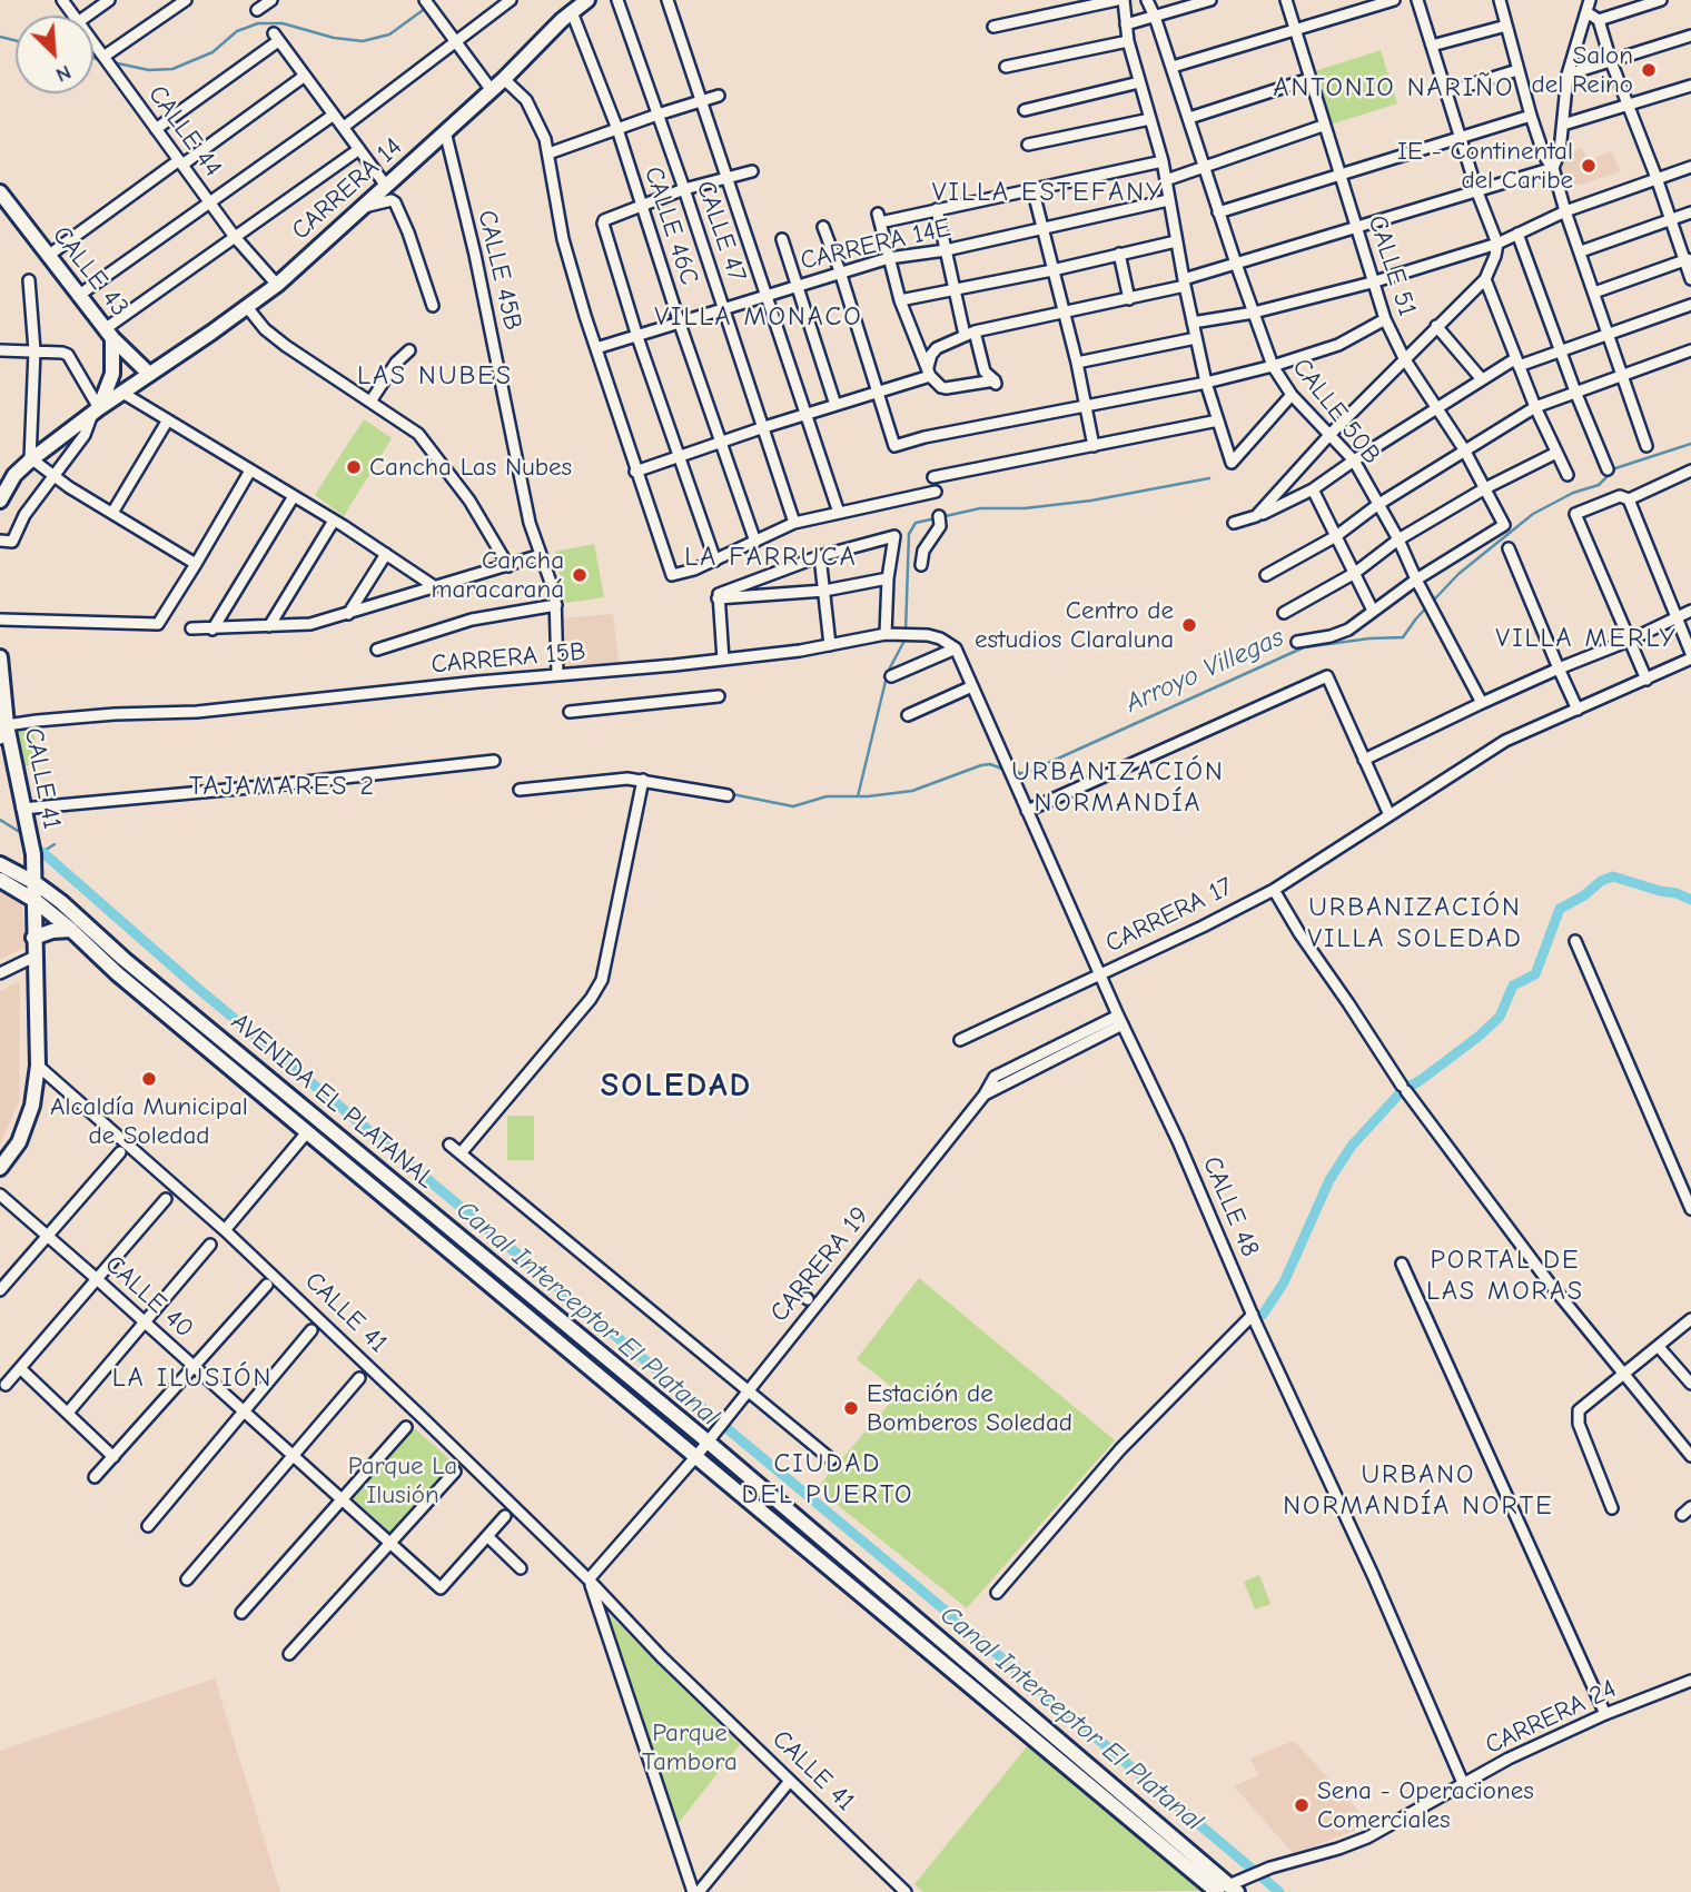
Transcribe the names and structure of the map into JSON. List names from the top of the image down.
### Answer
{
  "streets": {
    "main road": [
      "CARRERA 14",
      "CALLE 43",
      "CALLE 41",
      "AVENIDA EL PLATANAL"
    ],
    "street": [
      "CALLE 44",
      "CALLE 46C",
      "CALLE 47",
      "CARRERA 14E",
      "CALLE 51",
      "CALLE 45B",
      "CALLE 50B",
      "CARRERA 15B",
      "CARRERA 17",
      "CALLE 48",
      "CARRERA 19",
      "CALLE 40",
      "CARRERA 24"
    ]
  },
  "crossings": [
    ["CALLE 44", "CARRERA 14"],
    ["CARRERA 14", "CALLE 46C"],
    ["CARRERA 14", "CALLE 45B"],
    ["CARRERA 14", "CALLE 43"],
    ["CALLE 46C", "CARRERA 14E"],
    ["CALLE 47", "CARRERA 14E"],
    ["CALLE 51", "CALLE 50B"],
    ["CALLE 45B", "CARRERA 15B"],
    ["CARRERA 15B", "CALLE 41"],
    ["CARRERA 15B", "CALLE 48"],
    ["CALLE 41", "AVENIDA EL PLATANAL"],
    ["CALLE 41", "CARRERA 19"],
    ["CARRERA 17", "CALLE 48"],
    ["AVENIDA EL PLATANAL", "CARRERA 19"],
    ["AVENIDA EL PLATANAL", "CARRERA 24"],
    ["CALLE 48", "CARRERA 19"],
    ["CALLE 48", "CARRERA 24"]
  ],
  "districts": [
    "ANTONIO NARIÑO",
    "VILLA ESTEFANY",
    "VILLA MONACO",
    "LAS NUBES",
    "LA FARRUCA",
    "VILLA MERLY",
    "URBANIZACIÓN NORMANDÍA",
    "TAJAMARES 2",
    "URBANIZACIÓN VILLA SOLEDAD",
    "SOLEDAD",
    "PORTAL DE LAS MORAS",
    "LA ILUSIÓN",
    "CIUDAD DEL PUERTO",
    "URBANO NORMANDÍA NORTE"
  ],
  "water": ["Arroyo Villegas", "Canal Interceptor El Platanal"],
  "parks": ["Parque La Ilusión", "Parque Tambora"],
  "places": [
    "Salon del Reino",
    "IE - Continental del Caribe",
    "Cancha Las Nubes",
    "Cancha maracaraná",
    "Centro de estudios Claraluna",
    "Alcaldía Municipal de Soledad",
    "Estación de Bomberos Soledad",
    "Sena - Operaciones Comerciales"
  ],
  "north": "bottom right"
}
